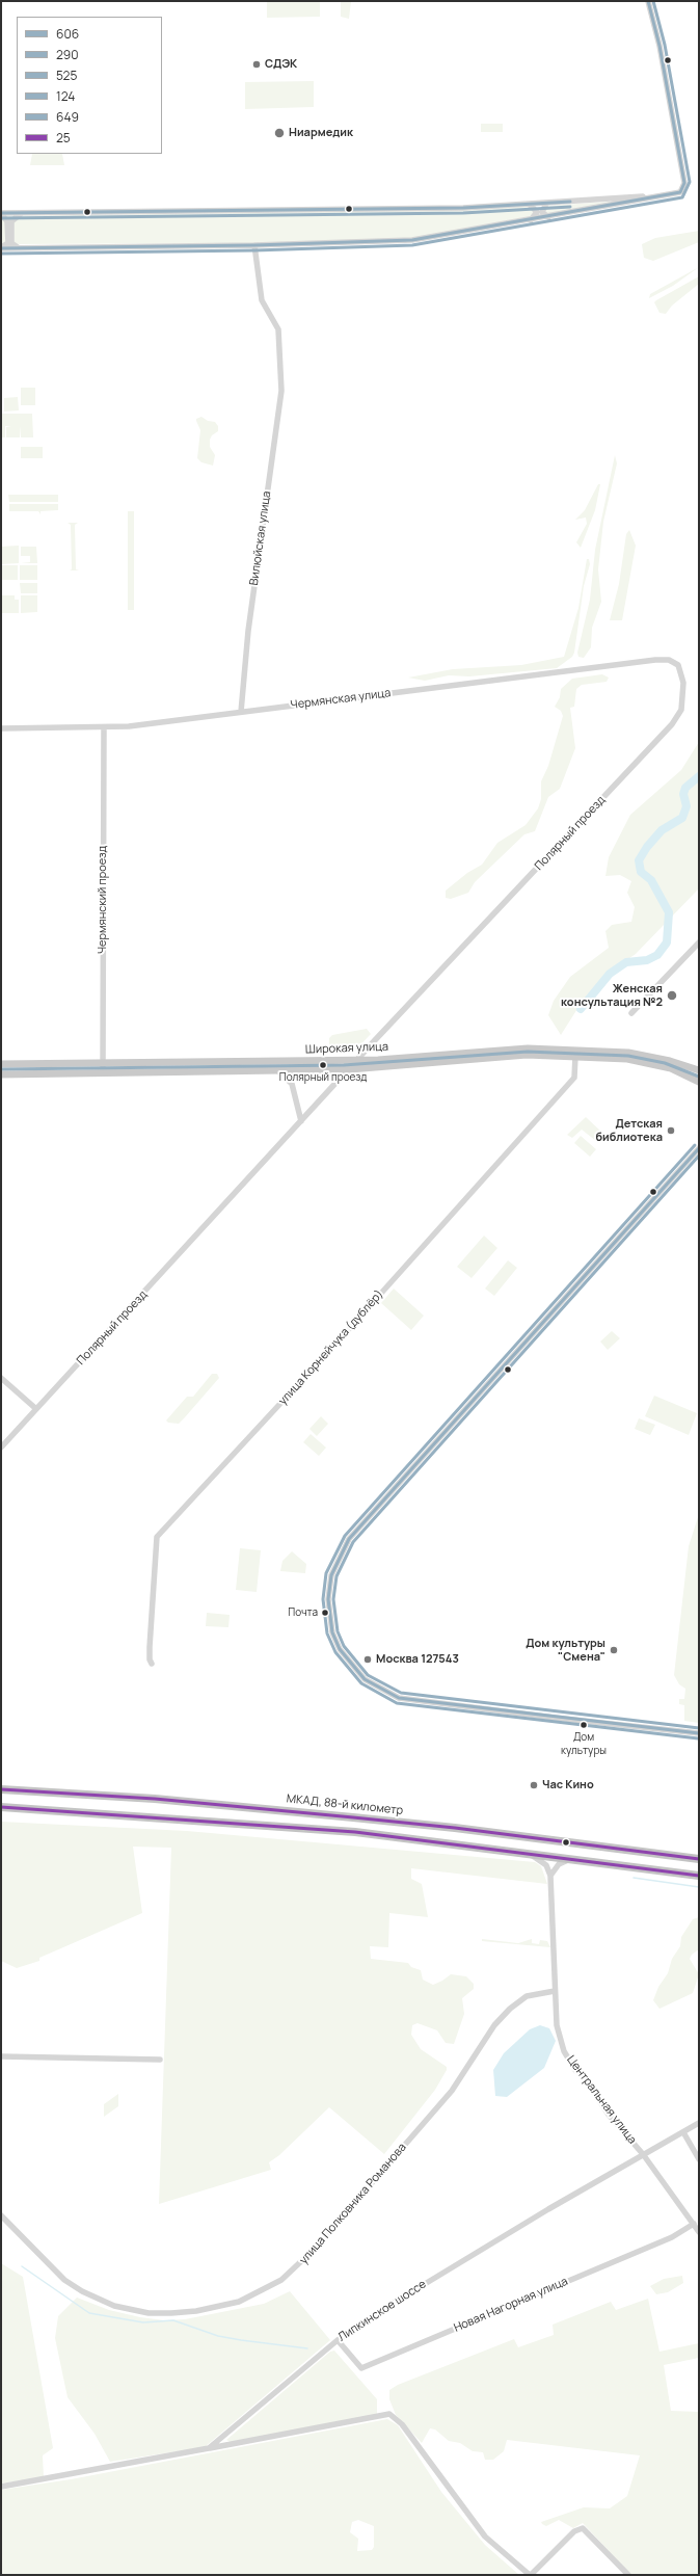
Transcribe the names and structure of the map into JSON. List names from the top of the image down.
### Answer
{
  "streets": {
    "highway": ["МКАД, 88-й километр"],
    "main road": ["Широкая улица"],
    "street": [
      "Вилюйская улица",
      "Чермянская улица",
      "Полярный проезд",
      "Чермянский проезд",
      "улица Корнейчука (дублёр)",
      "Центральная улица",
      "улица Полковника Романова",
      "Новая Нагорная улица",
      "Липкинское шоссе"
    ]
  },
  "crossings": [
    ["Вилюйская улица", "Чермянская улица"],
    ["Чермянская улица", "Полярный проезд"],
    ["Чермянская улица", "Чермянский проезд"],
    ["Полярный проезд", "Широкая улица"],
    ["Чермянский проезд", "Широкая улица"],
    ["Широкая улица", "улица Корнейчука (дублёр)"],
    ["Центральная улица", "улица Полковника Романова"],
    ["Центральная улица", "Новая Нагорная улица"],
    ["Центральная улица", "Липкинское шоссе"],
    ["Новая Нагорная улица", "Липкинское шоссе"]
  ],
  "places": [
    "СДЭК",
    "Ниармедик",
    "Женская консультация №2",
    "Полярный проезд",
    "Детская библиотека",
    "Почта",
    "Дом культуры \"Смена\"",
    "Москва 127543",
    "Дом культуры",
    "Час Кино"
  ],
  "lines": [
    "transit line 124",
    "transit line 649",
    "transit line 606",
    "transit line 290",
    "transit line 525",
    "transit line 25"
  ],
  "legend": [
    "606",
    "290",
    "525",
    "124",
    "649",
    "25"
  ]
}
